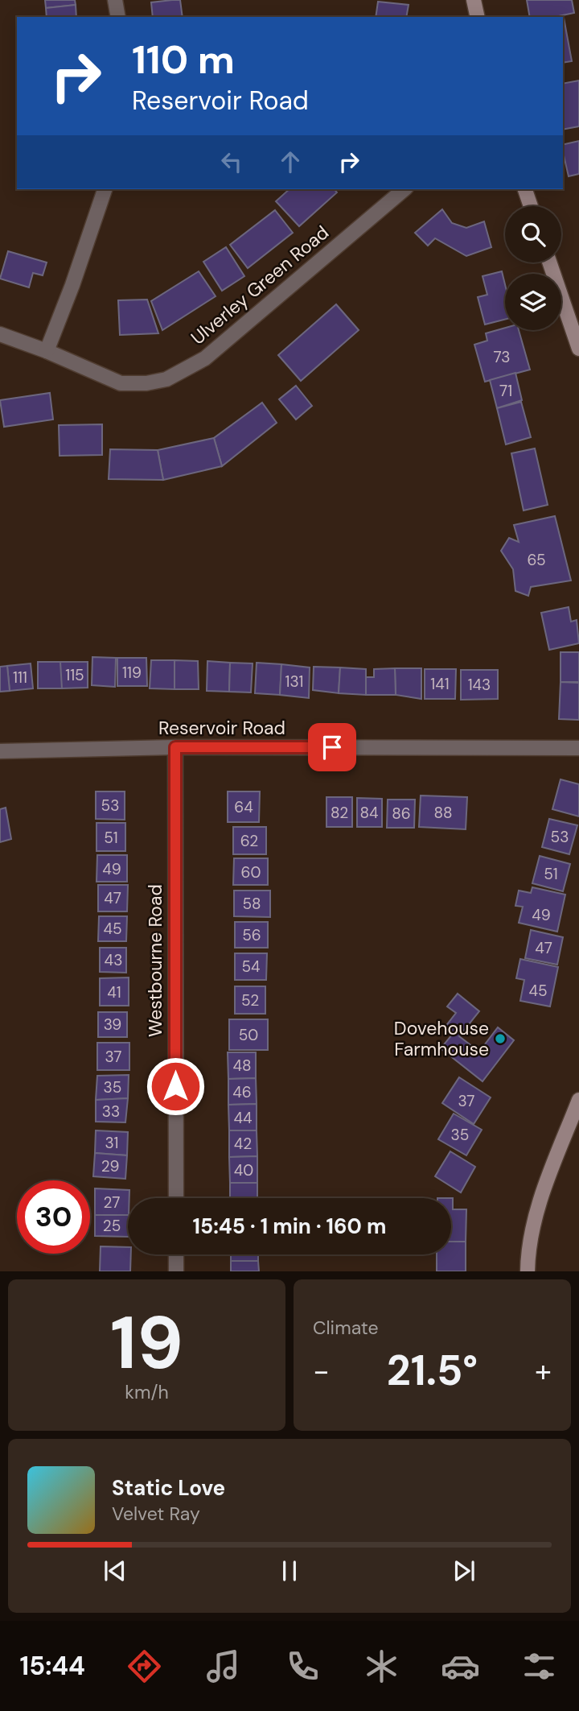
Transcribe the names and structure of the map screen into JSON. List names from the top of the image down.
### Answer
{
  "streets": {
    "street": ["Ulverley Green Road", "Reservoir Road", "Westbourne Road"]
  },
  "crossings": [
    ["Reservoir Road", "Westbourne Road"]
  ],
  "places": ["Dovehouse Farmhouse"],
  "house_numbers": [
    "73",
    "71",
    "65",
    "119",
    "115",
    "111",
    "131",
    "141",
    "143",
    "53",
    "64",
    "82",
    "84",
    "88",
    "86",
    "53",
    "51",
    "62",
    "49",
    "60",
    "51",
    "47",
    "58",
    "49",
    "45",
    "56",
    "47",
    "43",
    "54",
    "45",
    "41",
    "52",
    "39",
    "50",
    "37",
    "48",
    "35",
    "46",
    "37",
    "33",
    "44",
    "35",
    "31",
    "42",
    "29",
    "40",
    "27",
    "25"
  ],
  "page": {
    "turn": ["110 m", "Reservoir Road"],
    "limit": "30",
    "trip": "15:45 · 1 min · 160 m",
    "tile": [
      ["19", "km/h"],
      "Climate"
    ],
    "heat": ["−", "21.5°", "+"],
    "song": ["Static Love", "Velvet Ray"],
    "tabs": "15:44"
  }
}
